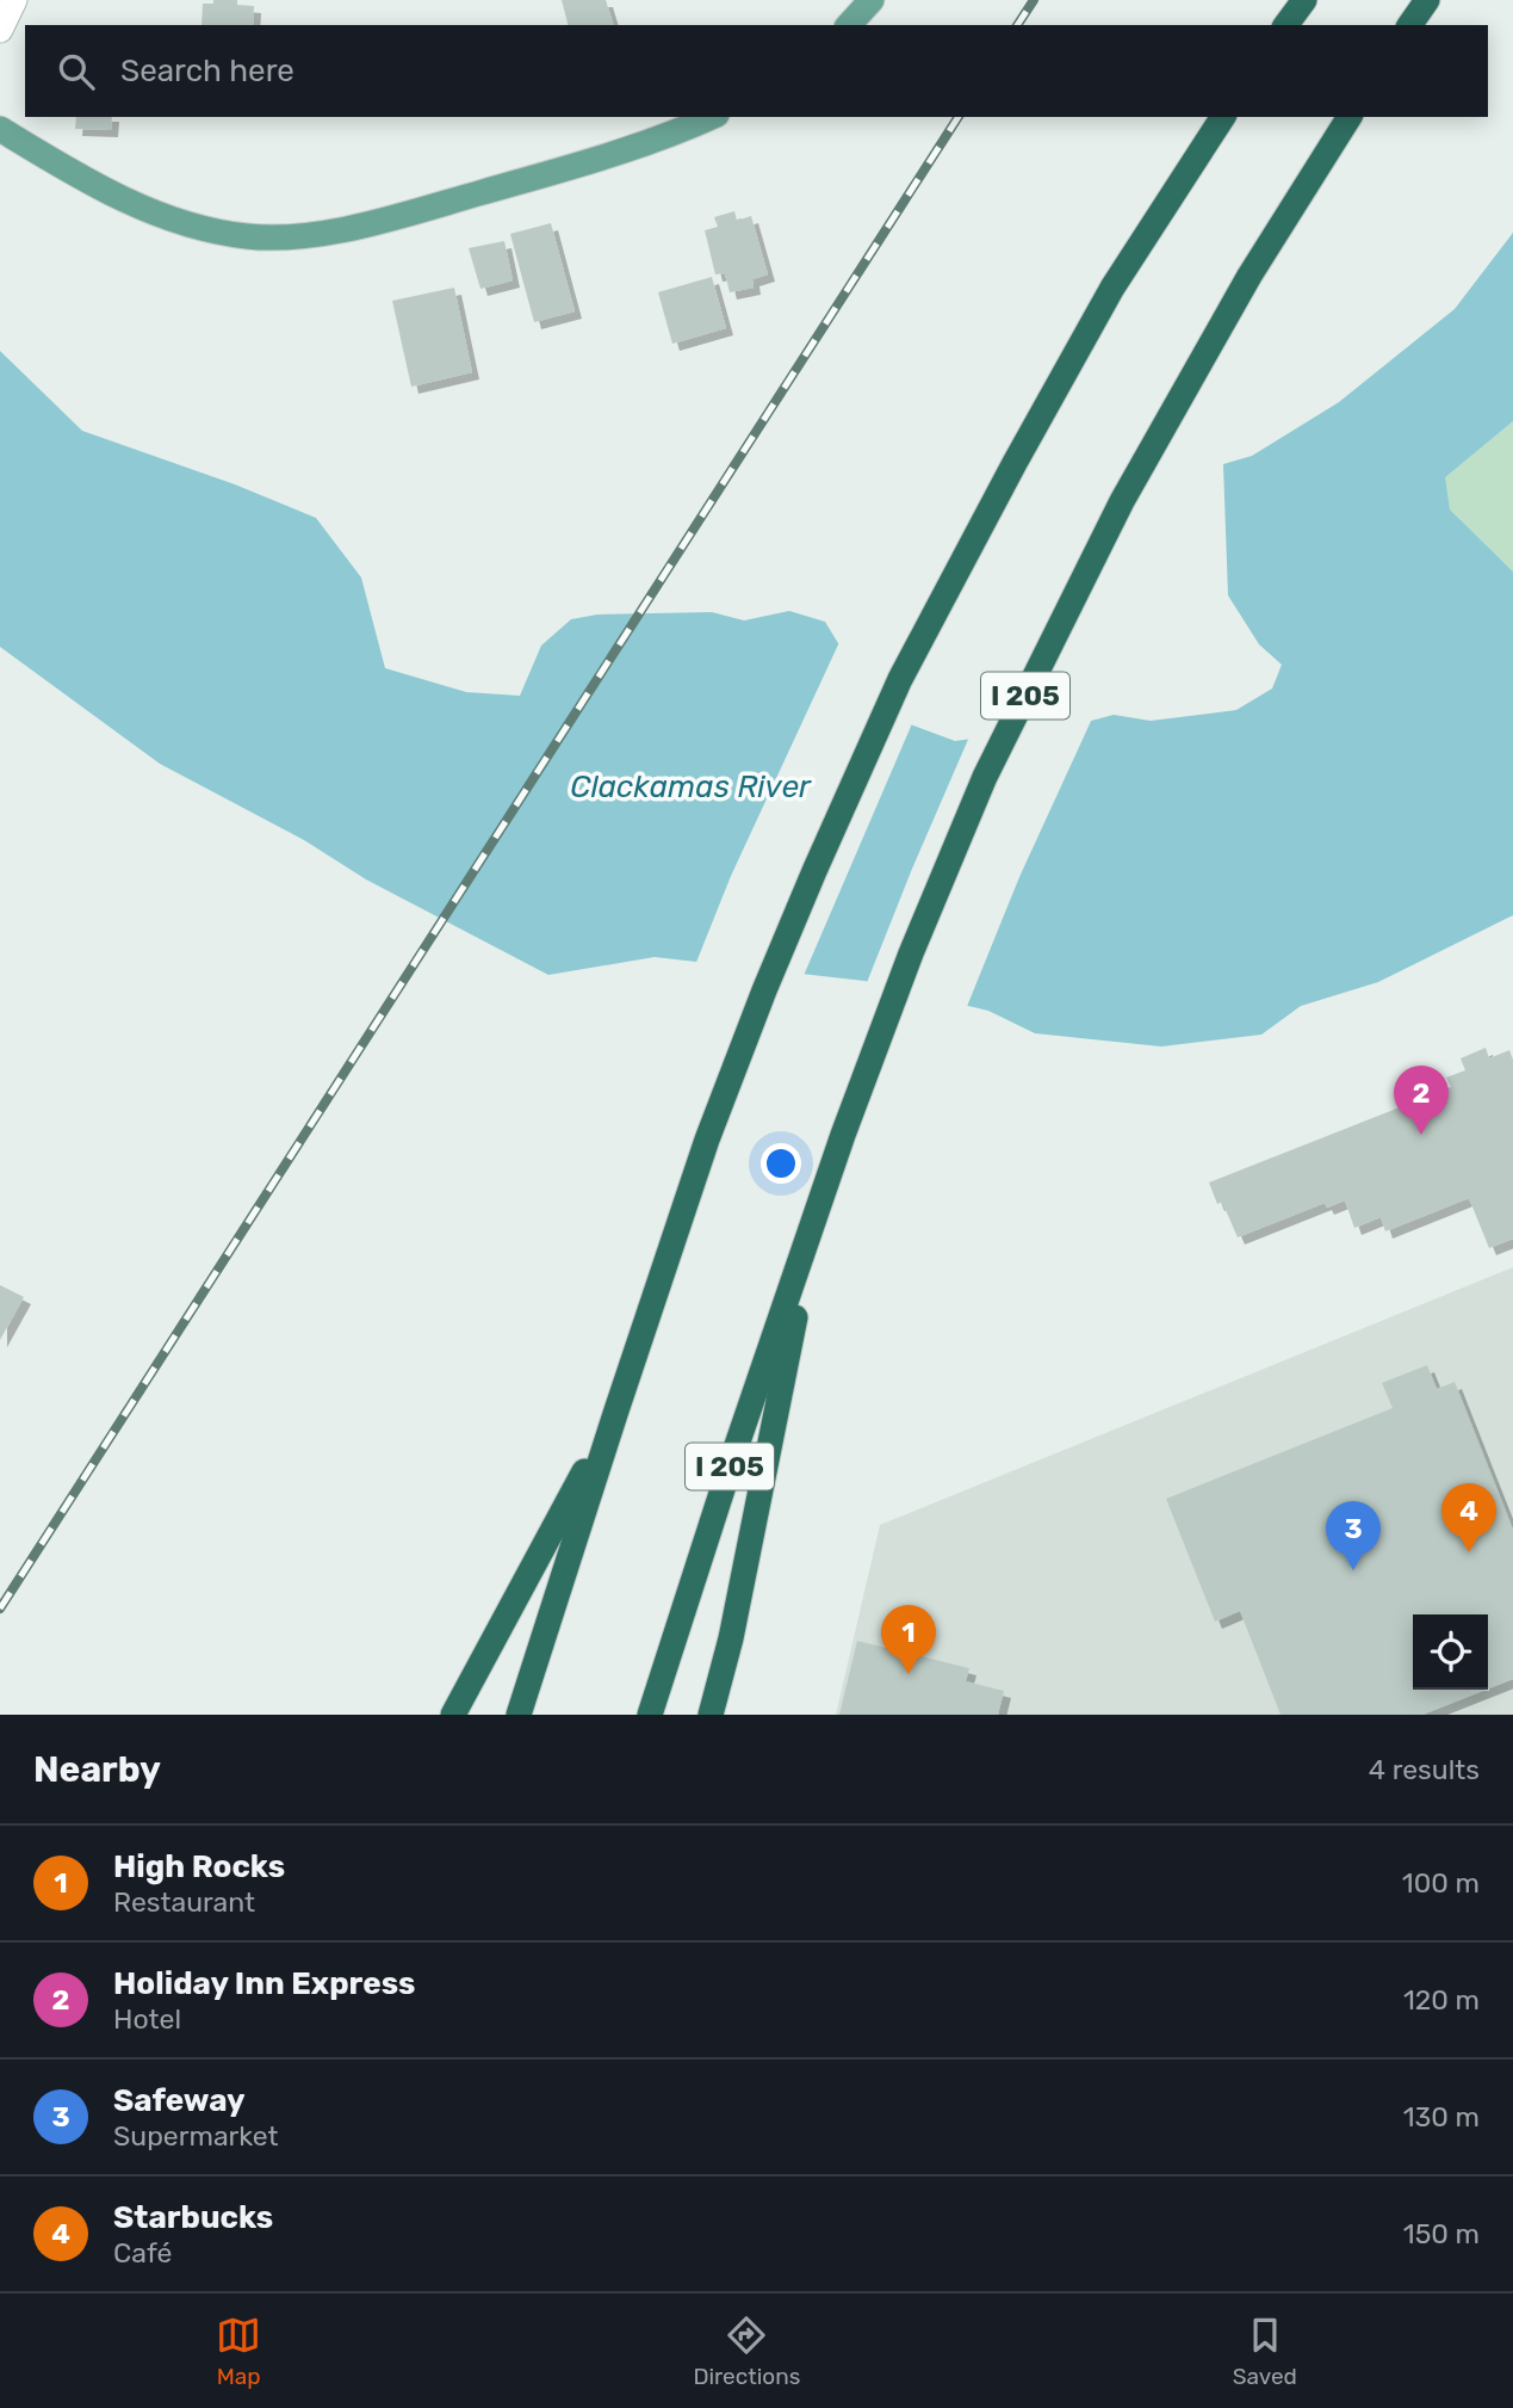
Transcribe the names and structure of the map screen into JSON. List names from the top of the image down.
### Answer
{
  "streets": {
    "highway": ["I 205"]
  },
  "water": ["Clackamas River"],
  "page": {
    "search": "Search here",
    "pins": [
      "2",
      "4",
      "3",
      "1"
    ],
    "heading": ["Nearby", "4 results"],
    "list": [
      {
        "mark": "1",
        "name": "High Rocks",
        "note": "Restaurant",
        "value": "100 m"
      },
      {
        "mark": "2",
        "name": "Holiday Inn Express",
        "note": "Hotel",
        "value": "120 m"
      },
      {
        "mark": "3",
        "name": "Safeway",
        "note": "Supermarket",
        "value": "130 m"
      },
      {
        "mark": "4",
        "name": "Starbucks",
        "note": "Café",
        "value": "150 m"
      }
    ],
    "nav": ["Map", "Directions", "Saved"]
  }
}
